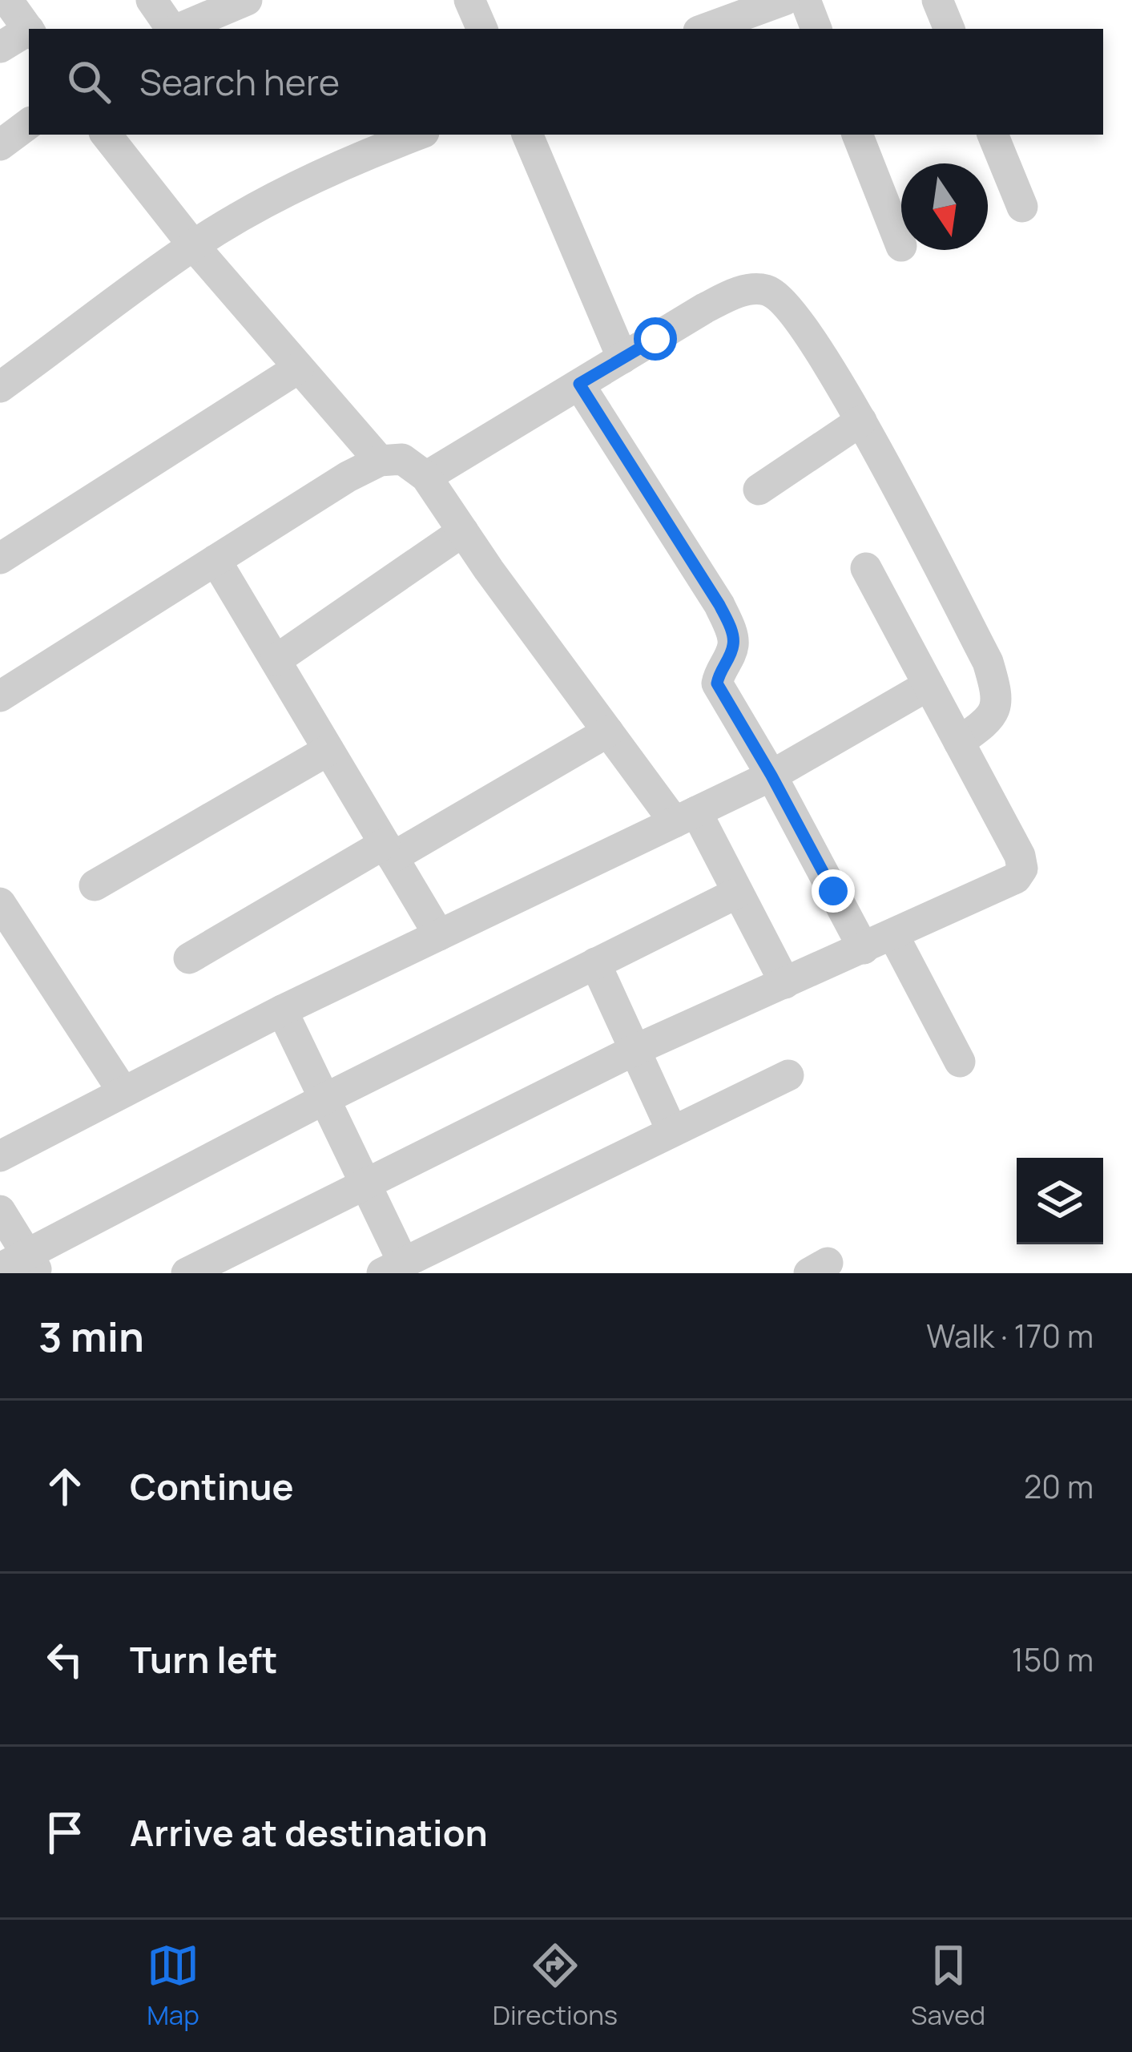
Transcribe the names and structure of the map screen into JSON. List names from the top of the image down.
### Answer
{
  "north": "bottom",
  "page": {
    "search": "Search here",
    "heading": ["3 min", "Walk · 170 m"],
    "list": [
      ["Continue", "20 m"],
      ["Turn left", "150 m"],
      "Arrive at destination"
    ],
    "nav": ["Map", "Directions", "Saved"]
  }
}
